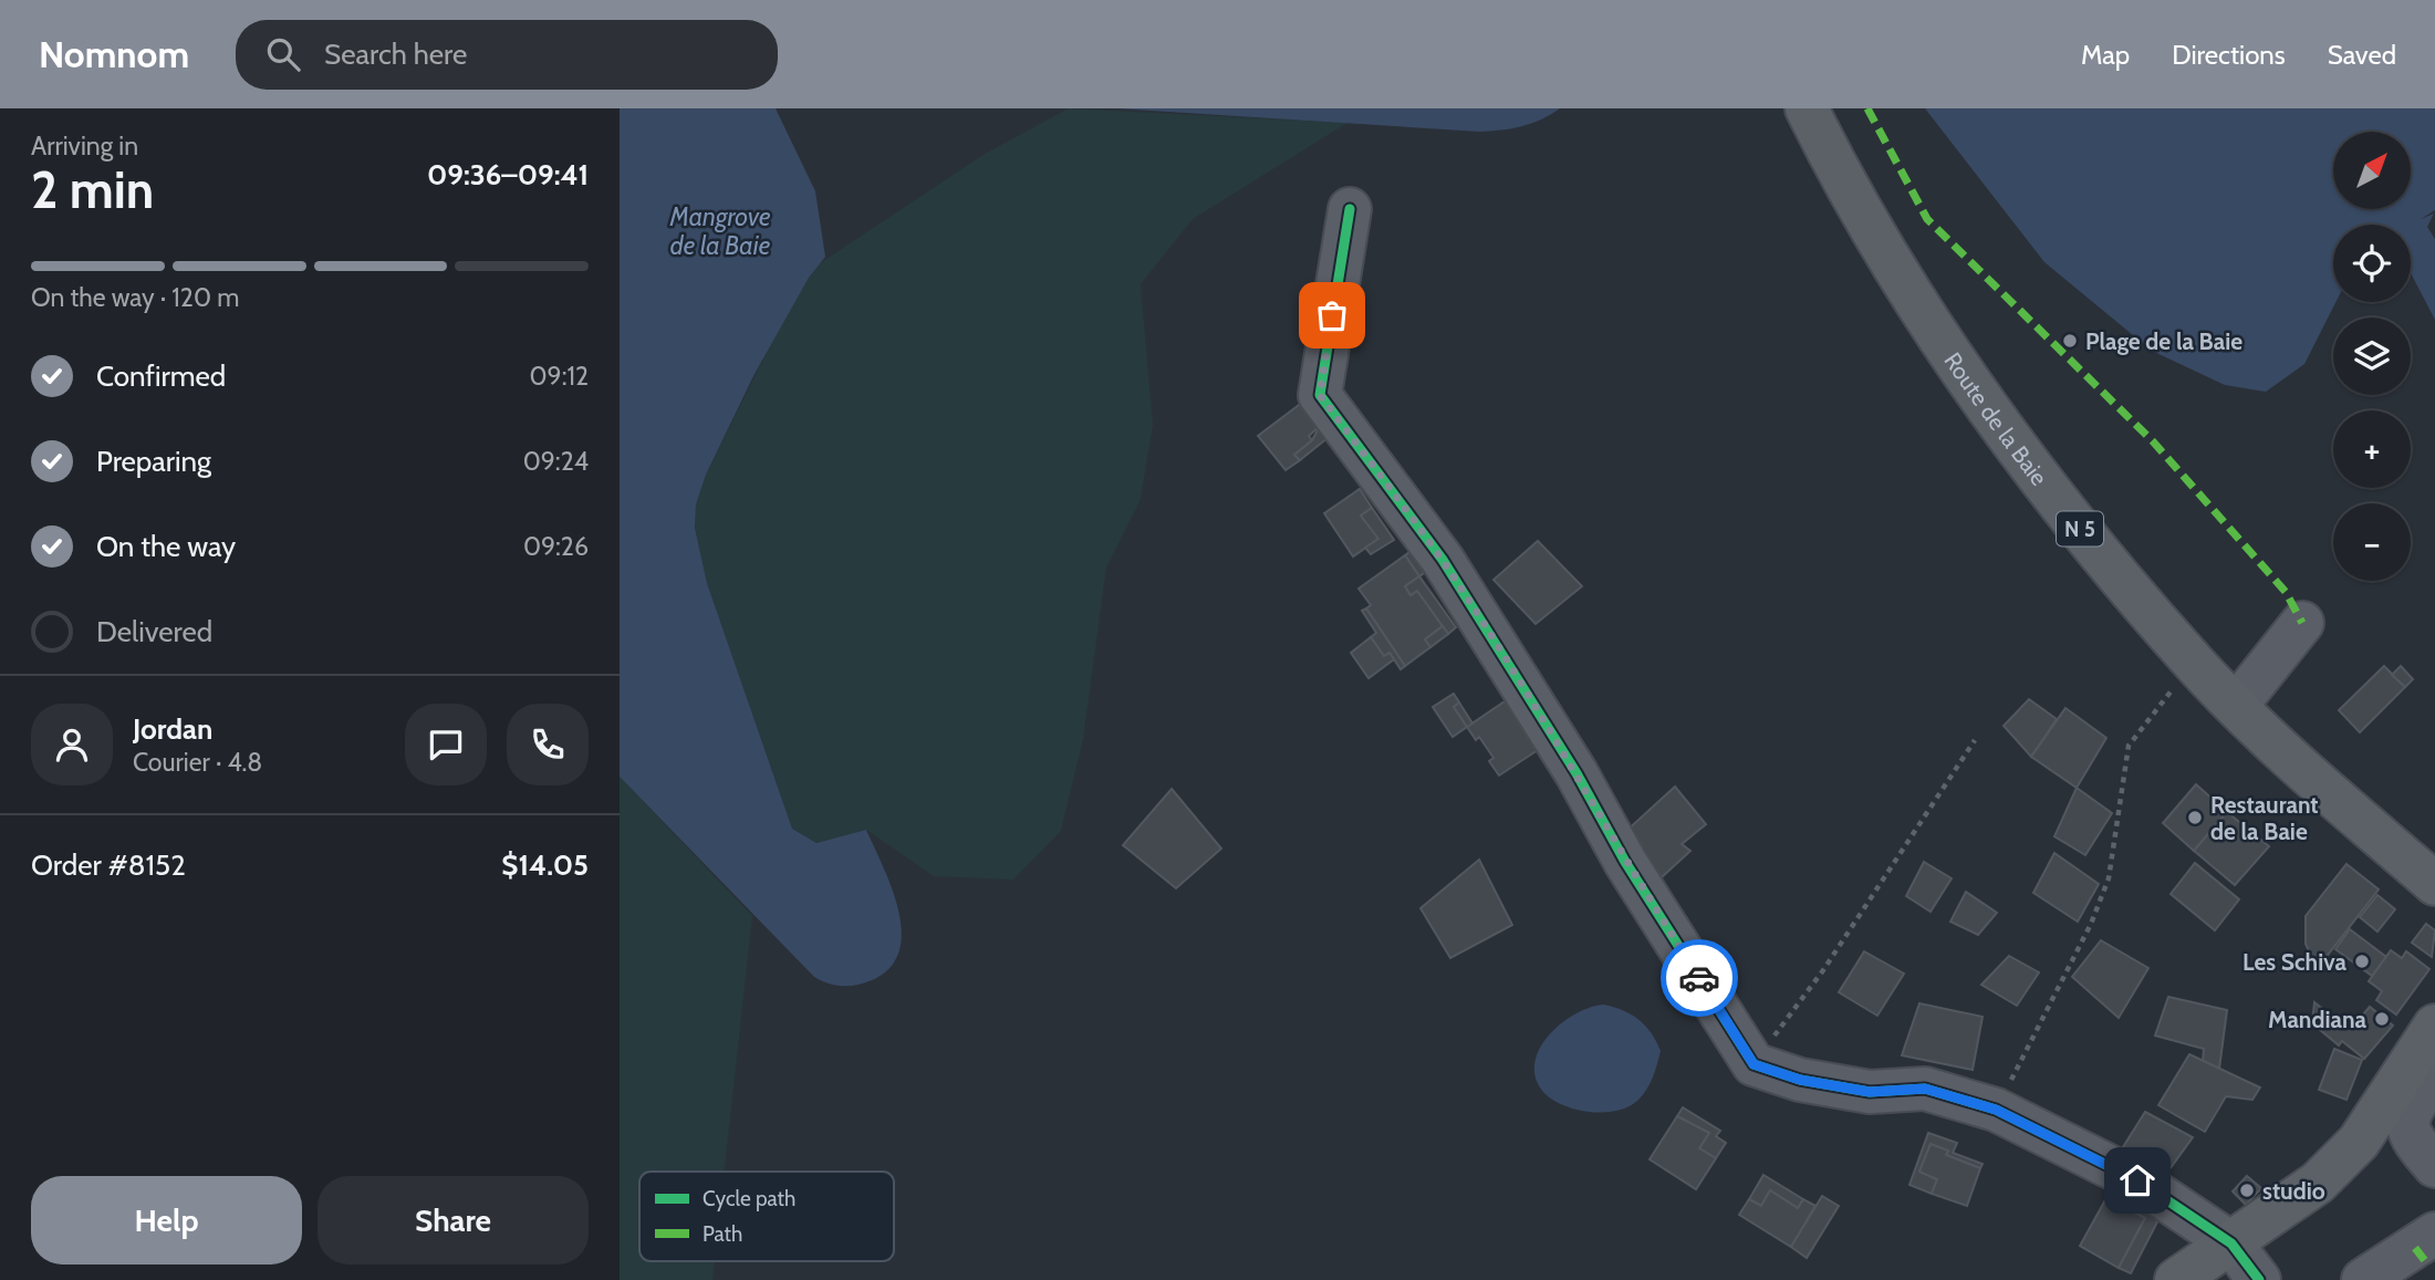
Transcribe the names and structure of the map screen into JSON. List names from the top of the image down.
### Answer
{
  "streets": {
    "main road": ["Route de la Baie", "N 5"]
  },
  "water": ["Mangrove de la Baie"],
  "places": [
    "Plage de la Baie",
    "Restaurant de la Baie",
    "Les Schiva",
    "Mandiana",
    "studio"
  ],
  "legend": ["Cycle path", "Path"],
  "north": "top right",
  "page": {
    "header": "Nomnom",
    "search": "Search here",
    "nav": ["Map", "Directions", "Saved"],
    "heading": ["2 min", "Arriving in", "09:36–09:41"],
    "panel": [
      "Jordan",
      "Courier · 4.8",
      "Order #8152",
      "$14.05"
    ],
    "map_buttons": ["+", "−"],
    "bar": "On the way · 120 m",
    "list": [
      ["Confirmed", "09:12"],
      ["Preparing", "09:24"],
      ["On the way", "09:26"],
      "Delivered"
    ],
    "buttons": ["Help", "Share"]
  }
}
